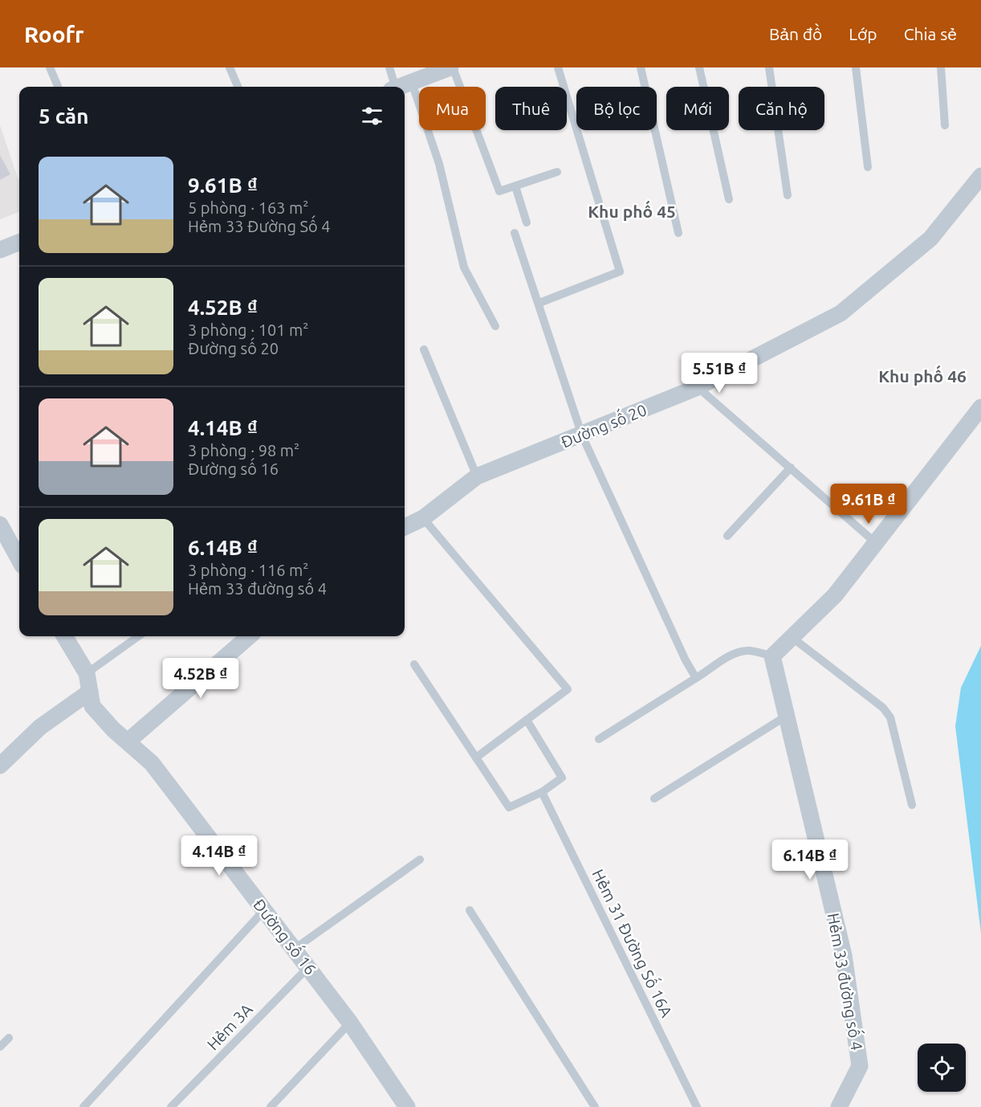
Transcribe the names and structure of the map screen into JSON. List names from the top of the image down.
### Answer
{
  "streets": {
    "street": ["Đường số 20", "Đường số 16", "Hẻm 33 đường số 4"],
    "lane": ["Hẻm 31 Đường Số 16A", "Hẻm 3A"]
  },
  "crossings": [
    ["Đường số 16", "Hẻm 3A"]
  ],
  "districts": ["Khu phố 45", "Khu phố 46"],
  "page": {
    "header": "Roofr",
    "nav": ["Bản đồ", "Lớp", "Chia sẻ"],
    "chip": [
      "Mua",
      "Thuê",
      "Bộ lọc",
      "Mới",
      "Căn hộ"
    ],
    "heading": "5 căn",
    "list": [
      {
        "name": "9.61B ₫",
        "note": "5 phòng · 163 m² · Hẻm 33 Đường Số 4"
      },
      {
        "name": "4.52B ₫",
        "note": "3 phòng · 101 m² · Đường số 20"
      },
      {
        "name": "4.14B ₫",
        "note": "3 phòng · 98 m² · Đường số 16"
      },
      {
        "name": "6.14B ₫",
        "note": "3 phòng · 116 m² · Hẻm 33 đường số 4"
      }
    ],
    "price": [
      "5.51B ₫",
      "9.61B ₫",
      "4.52B ₫",
      "4.14B ₫",
      "6.14B ₫"
    ]
  }
}
